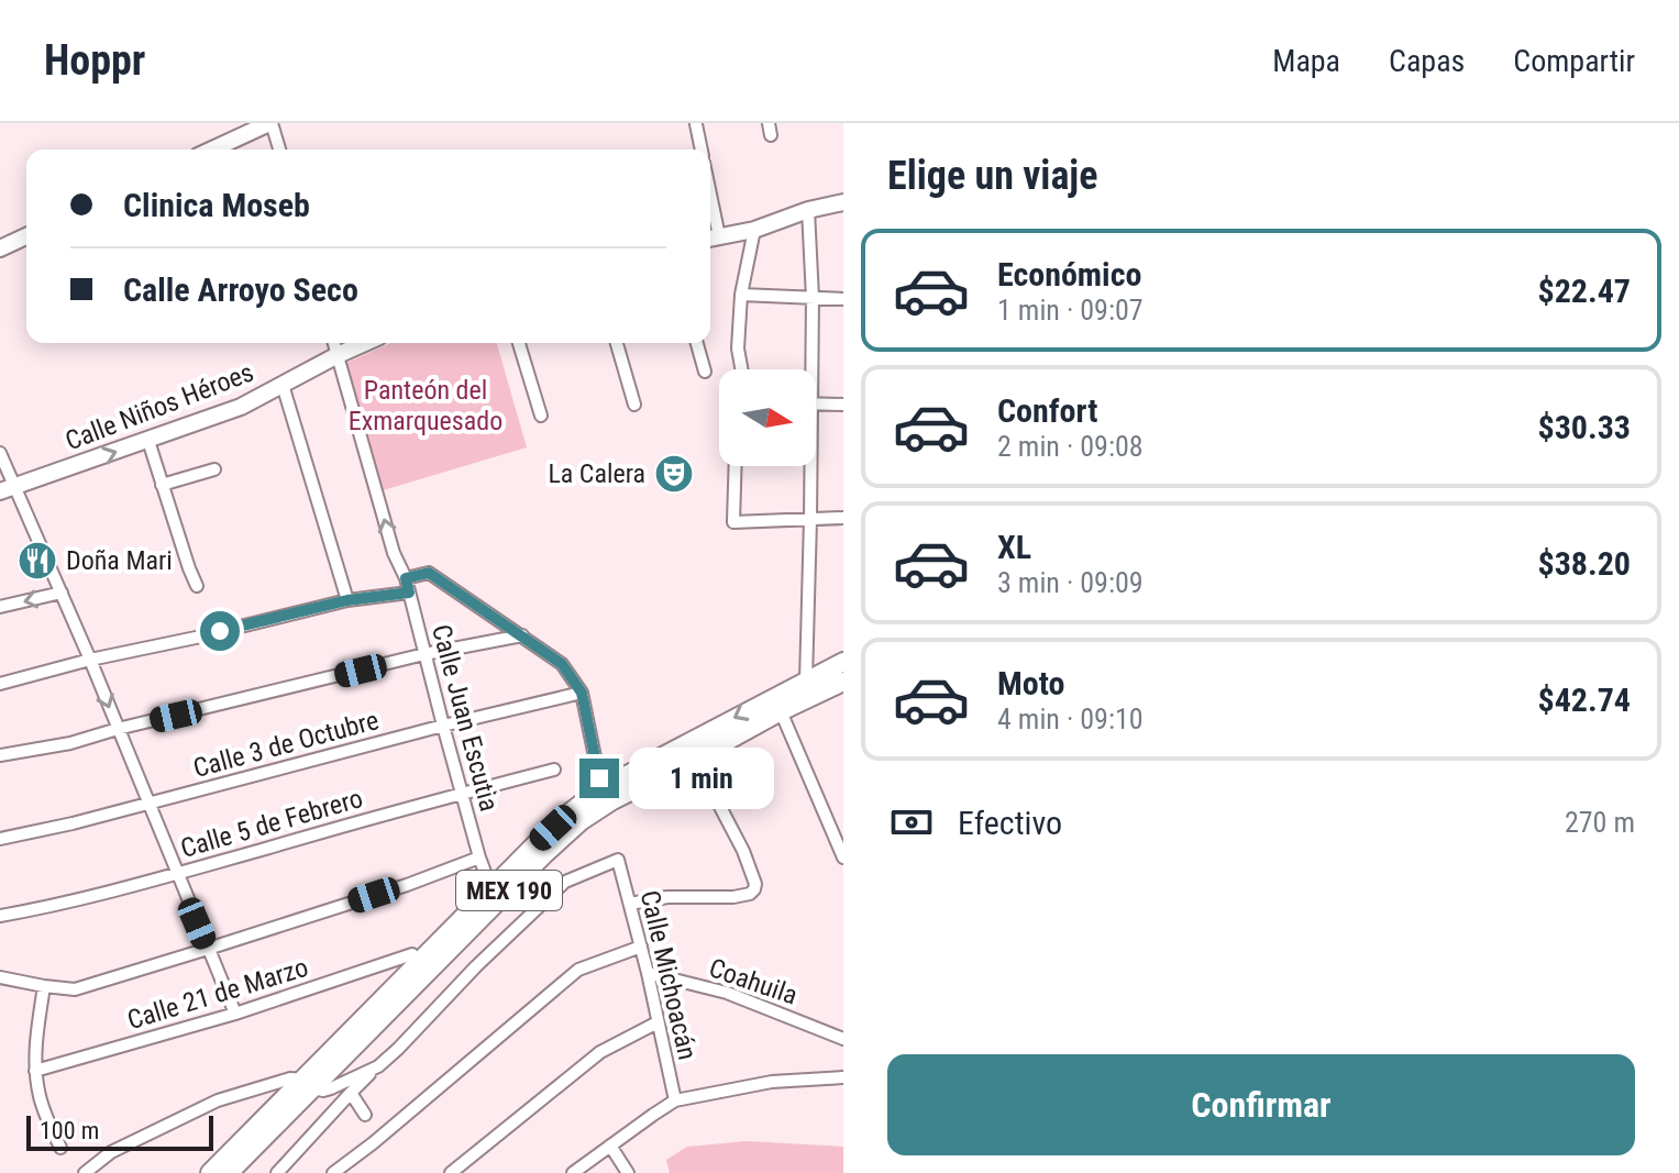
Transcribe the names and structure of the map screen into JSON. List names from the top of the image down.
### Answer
{
  "streets": {
    "main road": ["Calle Niños Héroes", "MEX 190"],
    "street": [
      "Calle Juan Escutia",
      "Calle 3 de Octubre",
      "Calle 5 de Febrero",
      "Calle Michoacán",
      "Coahuila",
      "Calle 21 de Marzo"
    ]
  },
  "crossings": [
    ["Calle Niños Héroes", "Calle Juan Escutia"],
    ["Calle Juan Escutia", "Calle 3 de Octubre"],
    ["Calle Juan Escutia", "Calle 5 de Febrero"],
    ["Calle Juan Escutia", "MEX 190"],
    ["Calle Michoacán", "Coahuila"]
  ],
  "one_way": ["Calle Niños Héroes"],
  "parks": ["Panteón del Exmarquesado"],
  "places": {
    "theatre": ["La Calera"],
    "restaurant": ["Doña Mari"]
  },
  "scale_bar": "100 m",
  "north": "right",
  "page": {
    "header": "Hoppr",
    "nav": ["Mapa", "Capas", "Compartir"],
    "heading": "Elige un viaje",
    "banner": ["Clinica Moseb", "Calle Arroyo Seco"],
    "list": [
      {
        "name": "Económico",
        "note": "1 min · 09:07",
        "value": "$22.47"
      },
      {
        "name": "Confort",
        "note": "2 min · 09:08",
        "value": "$30.33"
      },
      {
        "name": "XL",
        "note": "3 min · 09:09",
        "value": "$38.20"
      },
      {
        "name": "Moto",
        "note": "4 min · 09:10",
        "value": "$42.74"
      }
    ],
    "bubble": "1 min",
    "pay": ["Efectivo", "270 m"],
    "buttons": "Confirmar",
    "scale": "100 m"
  }
}
